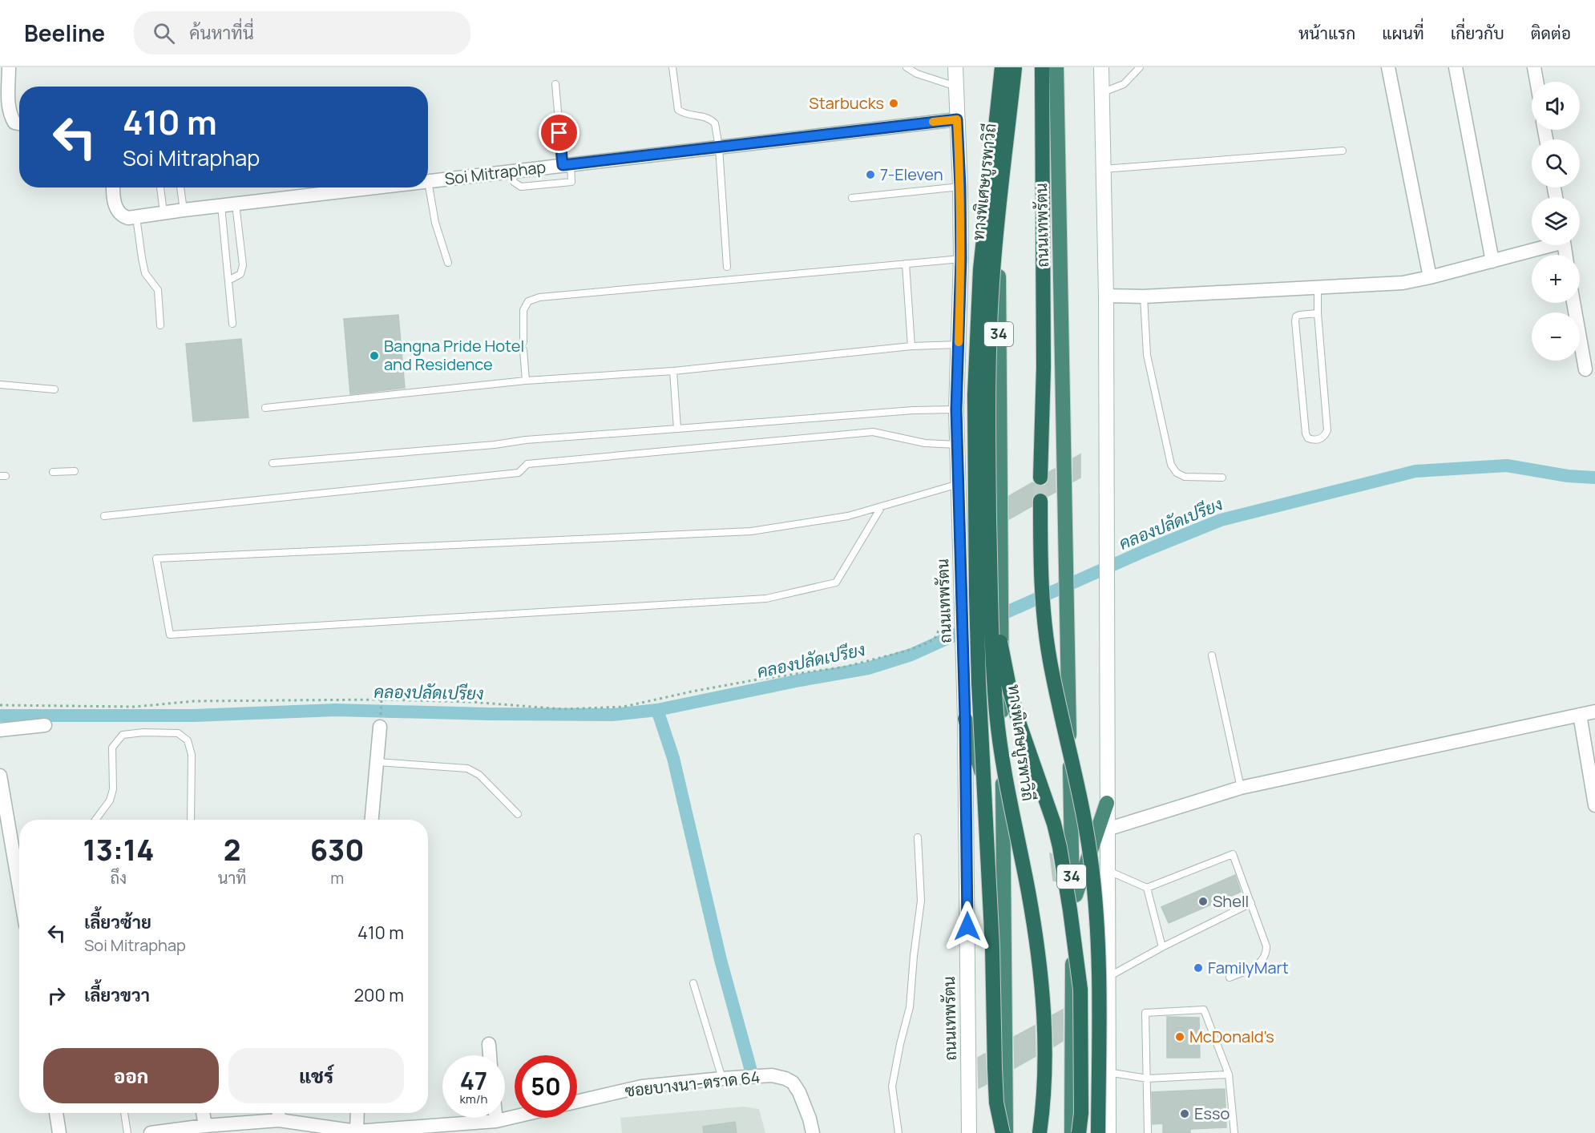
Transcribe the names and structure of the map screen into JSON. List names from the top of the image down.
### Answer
{
  "streets": {
    "highway": ["ทางพิเศษบูรพาวิถี", "ถนนเทพรัตน", "34"],
    "street": ["Soi Mitraphap", "ซอยบางนา-ตราด 64"]
  },
  "crossings": [
    ["Soi Mitraphap", "ถนนเทพรัตน"],
    ["ทางพิเศษบูรพาวิถี", "34"]
  ],
  "water": ["คลองปลัดเปรียง"],
  "places": [
    "Starbucks",
    "7-Eleven",
    "Bangna Pride Hotel and Residence",
    "Shell",
    "FamilyMart",
    "McDonald's",
    "Esso"
  ],
  "page": {
    "header": "Beeline",
    "search": "ค้นหาที่นี่",
    "nav": [
      "หน้าแรก",
      "แผนที่",
      "เกี่ยวกับ",
      "ติดต่อ"
    ],
    "map_buttons": ["+", "−"],
    "turn": ["410 m", "Soi Mitraphap"],
    "eta": [
      "13:14",
      "ถึง",
      "2",
      "นาที",
      "630",
      "m"
    ],
    "list": [
      {
        "name": "เลี้ยวซ้าย",
        "note": "Soi Mitraphap",
        "value": "410 m"
      },
      {
        "name": "เลี้ยวขวา",
        "value": "200 m"
      }
    ],
    "buttons": ["ออก", "แชร์"],
    "speed": "47 km/h",
    "limit": "50"
  }
}
